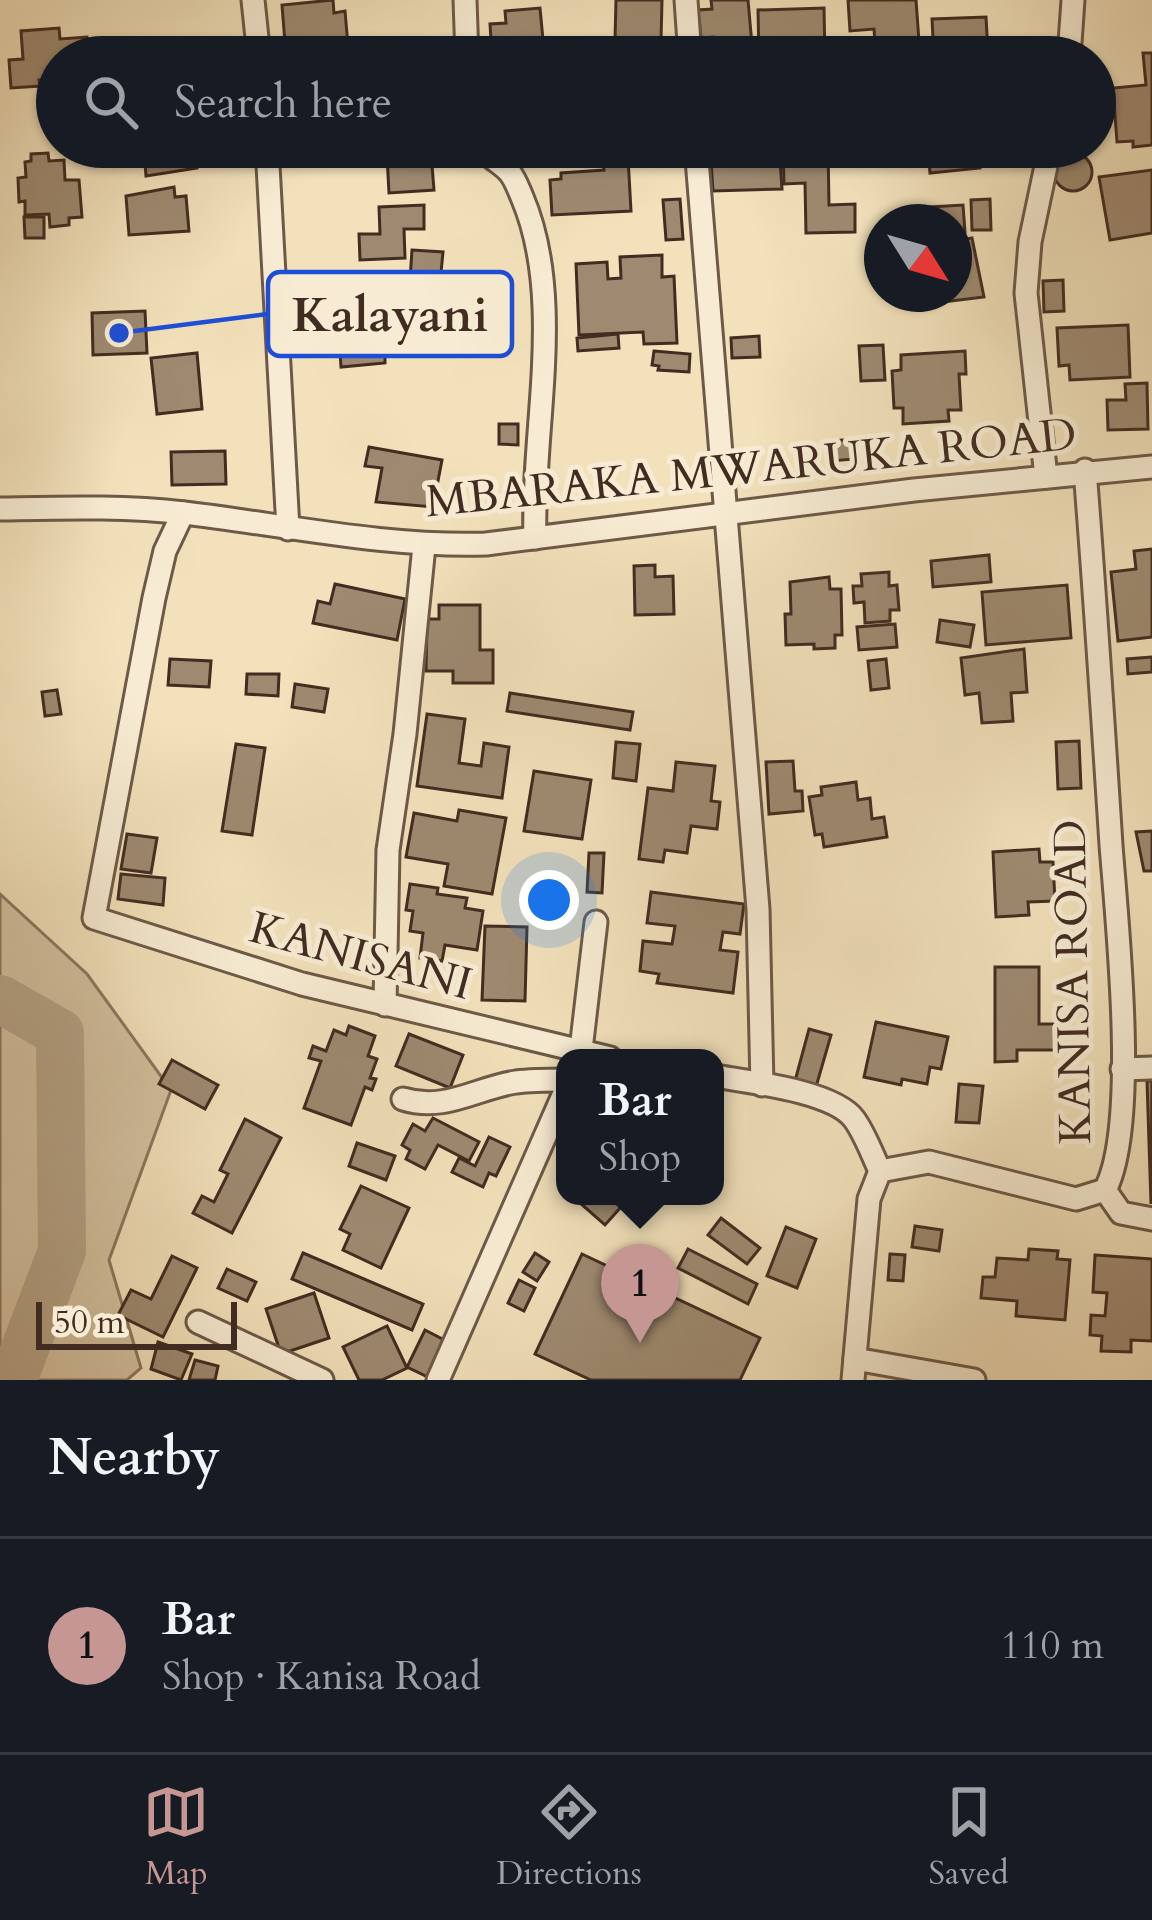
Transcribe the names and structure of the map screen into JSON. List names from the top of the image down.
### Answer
{
  "streets": {
    "street": ["MBARAKA MWARUKA ROAD", "KANISANI", "KANISA ROAD"]
  },
  "crossings": [
    ["MBARAKA MWARUKA ROAD", "KANISANI"],
    ["MBARAKA MWARUKA ROAD", "KANISA ROAD"]
  ],
  "places": ["Kalayani"],
  "scale_bar": "50 m",
  "north": "bottom right",
  "page": {
    "search": "Search here",
    "popup": ["Bar", "Shop"],
    "pins": "1",
    "scale": "50 m",
    "heading": "Nearby",
    "list": [
      {
        "mark": "1",
        "name": "Bar",
        "note": "Shop · Kanisa Road",
        "value": "110 m"
      }
    ],
    "nav": ["Map", "Directions", "Saved"]
  }
}
